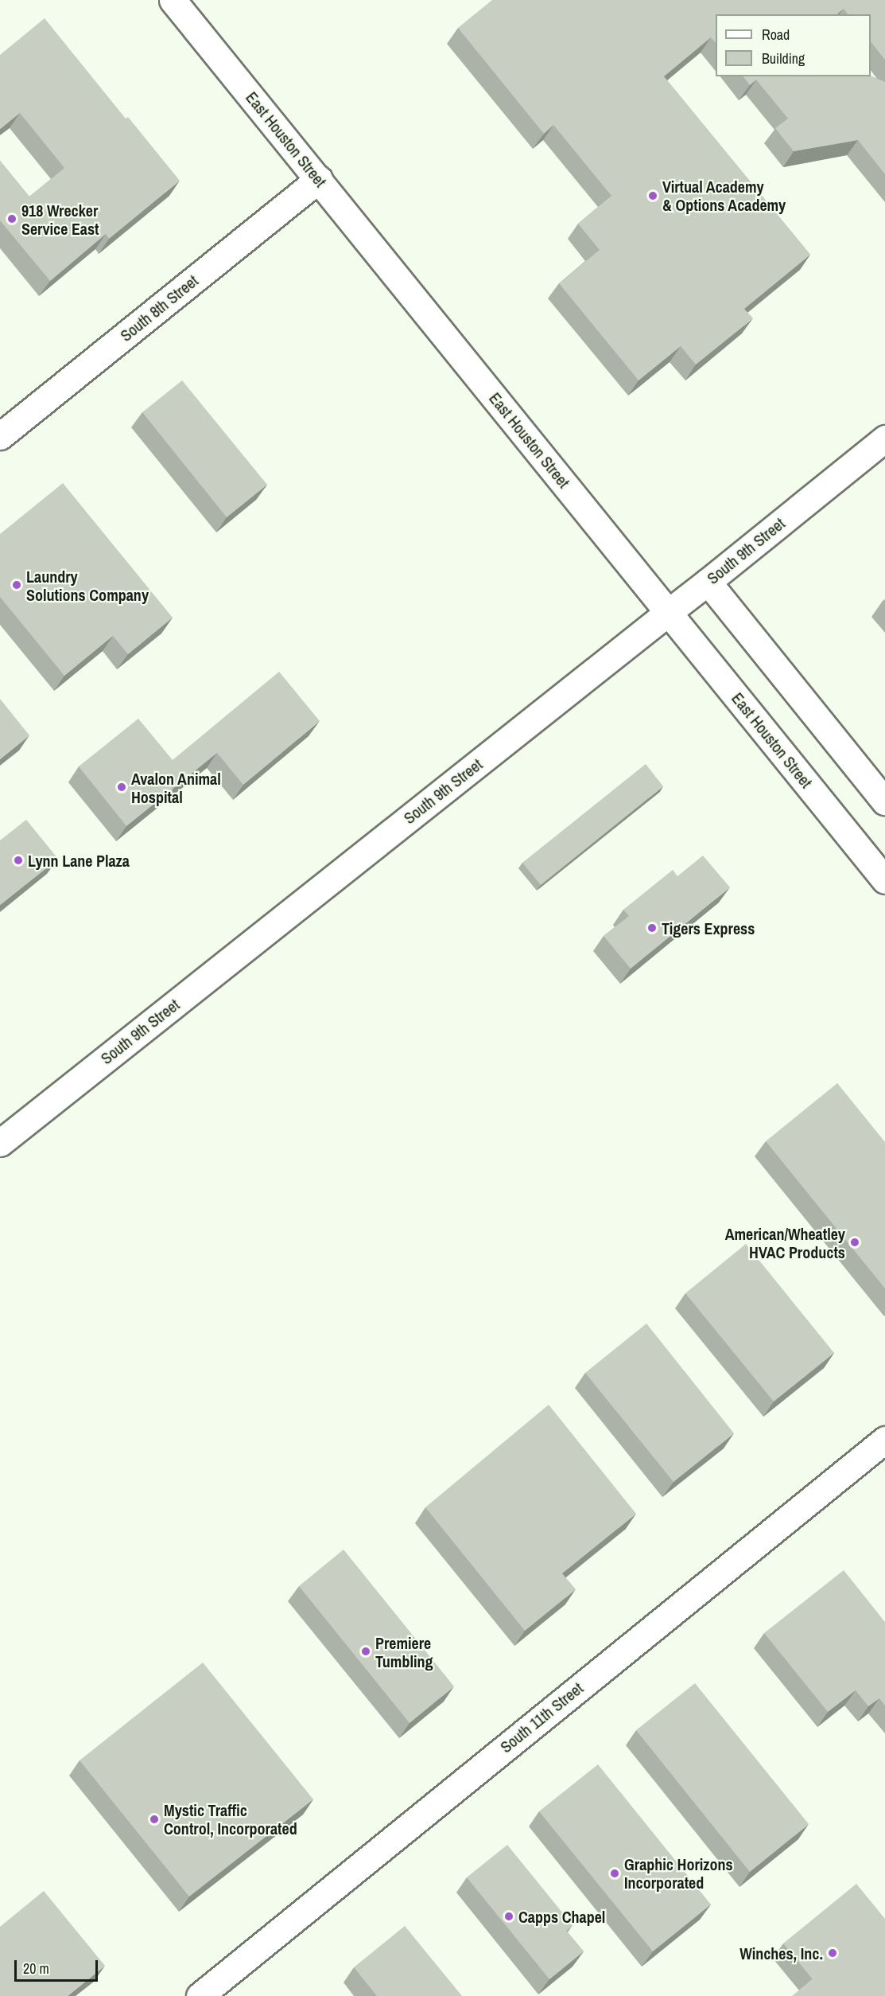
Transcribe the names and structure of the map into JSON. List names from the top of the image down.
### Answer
{
  "streets": {
    "street": [
      "East Houston Street",
      "South 8th Street",
      "South 9th Street",
      "South 11th Street"
    ]
  },
  "crossings": [
    ["East Houston Street", "South 8th Street"],
    ["East Houston Street", "South 9th Street"]
  ],
  "places": [
    "Virtual Academy & Options Academy",
    "918 Wrecker Service East",
    "Laundry Solutions Company",
    "Avalon Animal Hospital",
    "Lynn Lane Plaza",
    "Tigers Express",
    "American/Wheatley HVAC Products",
    "Premiere Tumbling",
    "Mystic Traffic Control, Incorporated",
    "Graphic Horizons Incorporated",
    "Capps Chapel",
    "Winches, Inc."
  ],
  "legend": ["Road", "Building"],
  "scale_bar": "20 m"
}
